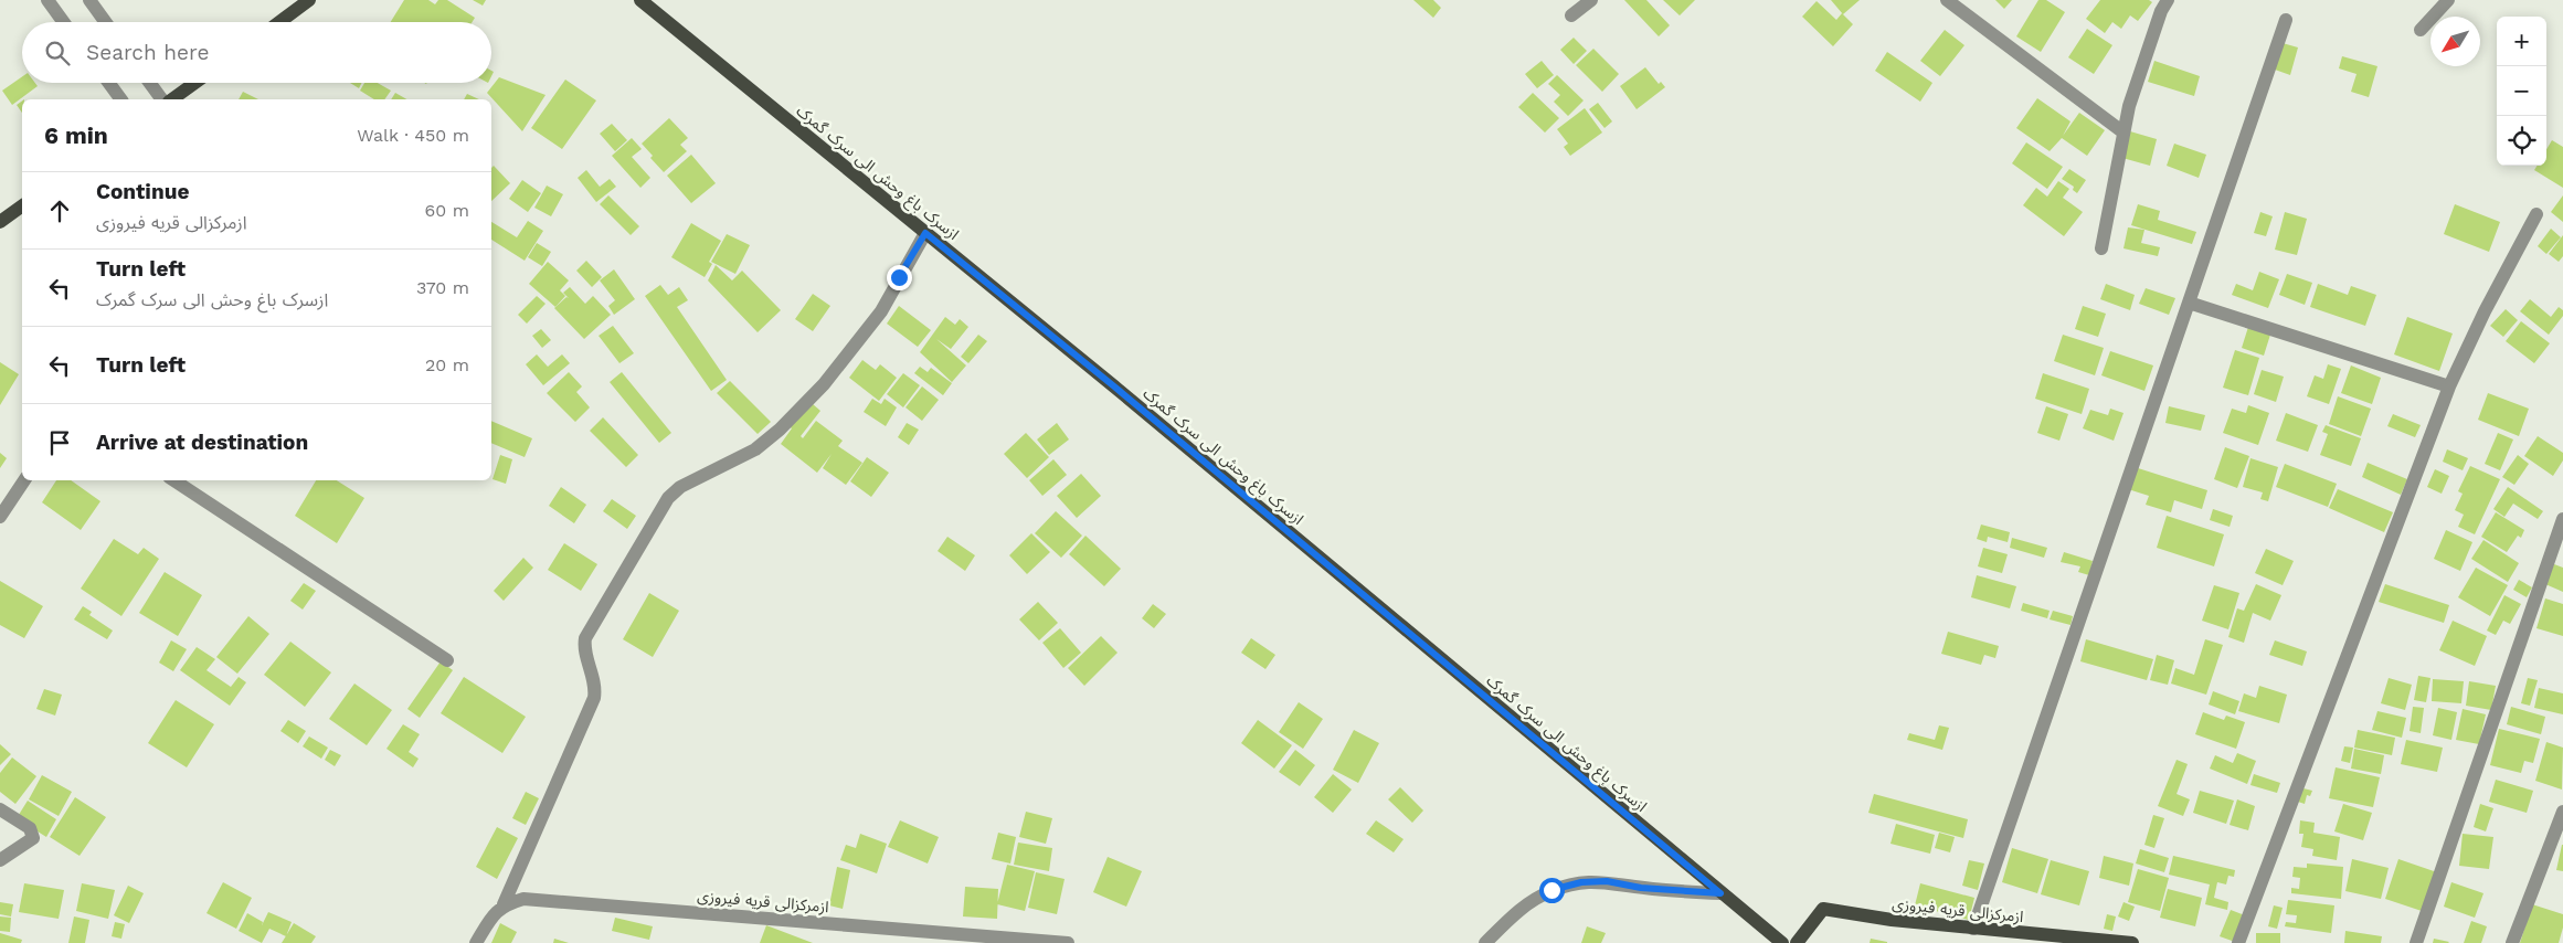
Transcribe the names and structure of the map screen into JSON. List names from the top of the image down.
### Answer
{
  "streets": {
    "main road": ["ازسرک باغ وحش الی سرک گمرک", "ازمرکزالی قریه فیروزی"]
  },
  "north": "bottom left",
  "page": {
    "map_buttons": ["+", "−"],
    "search": "Search here",
    "heading": ["6 min", "Walk · 450 m"],
    "list": [
      ["Continue", "ازمرکزالی قریه فیروزی", "60 m"],
      ["Turn left", "ازسرک باغ وحش الی سرک گمرک", "370 m"],
      ["Turn left", "20 m"],
      "Arrive at destination"
    ]
  }
}
